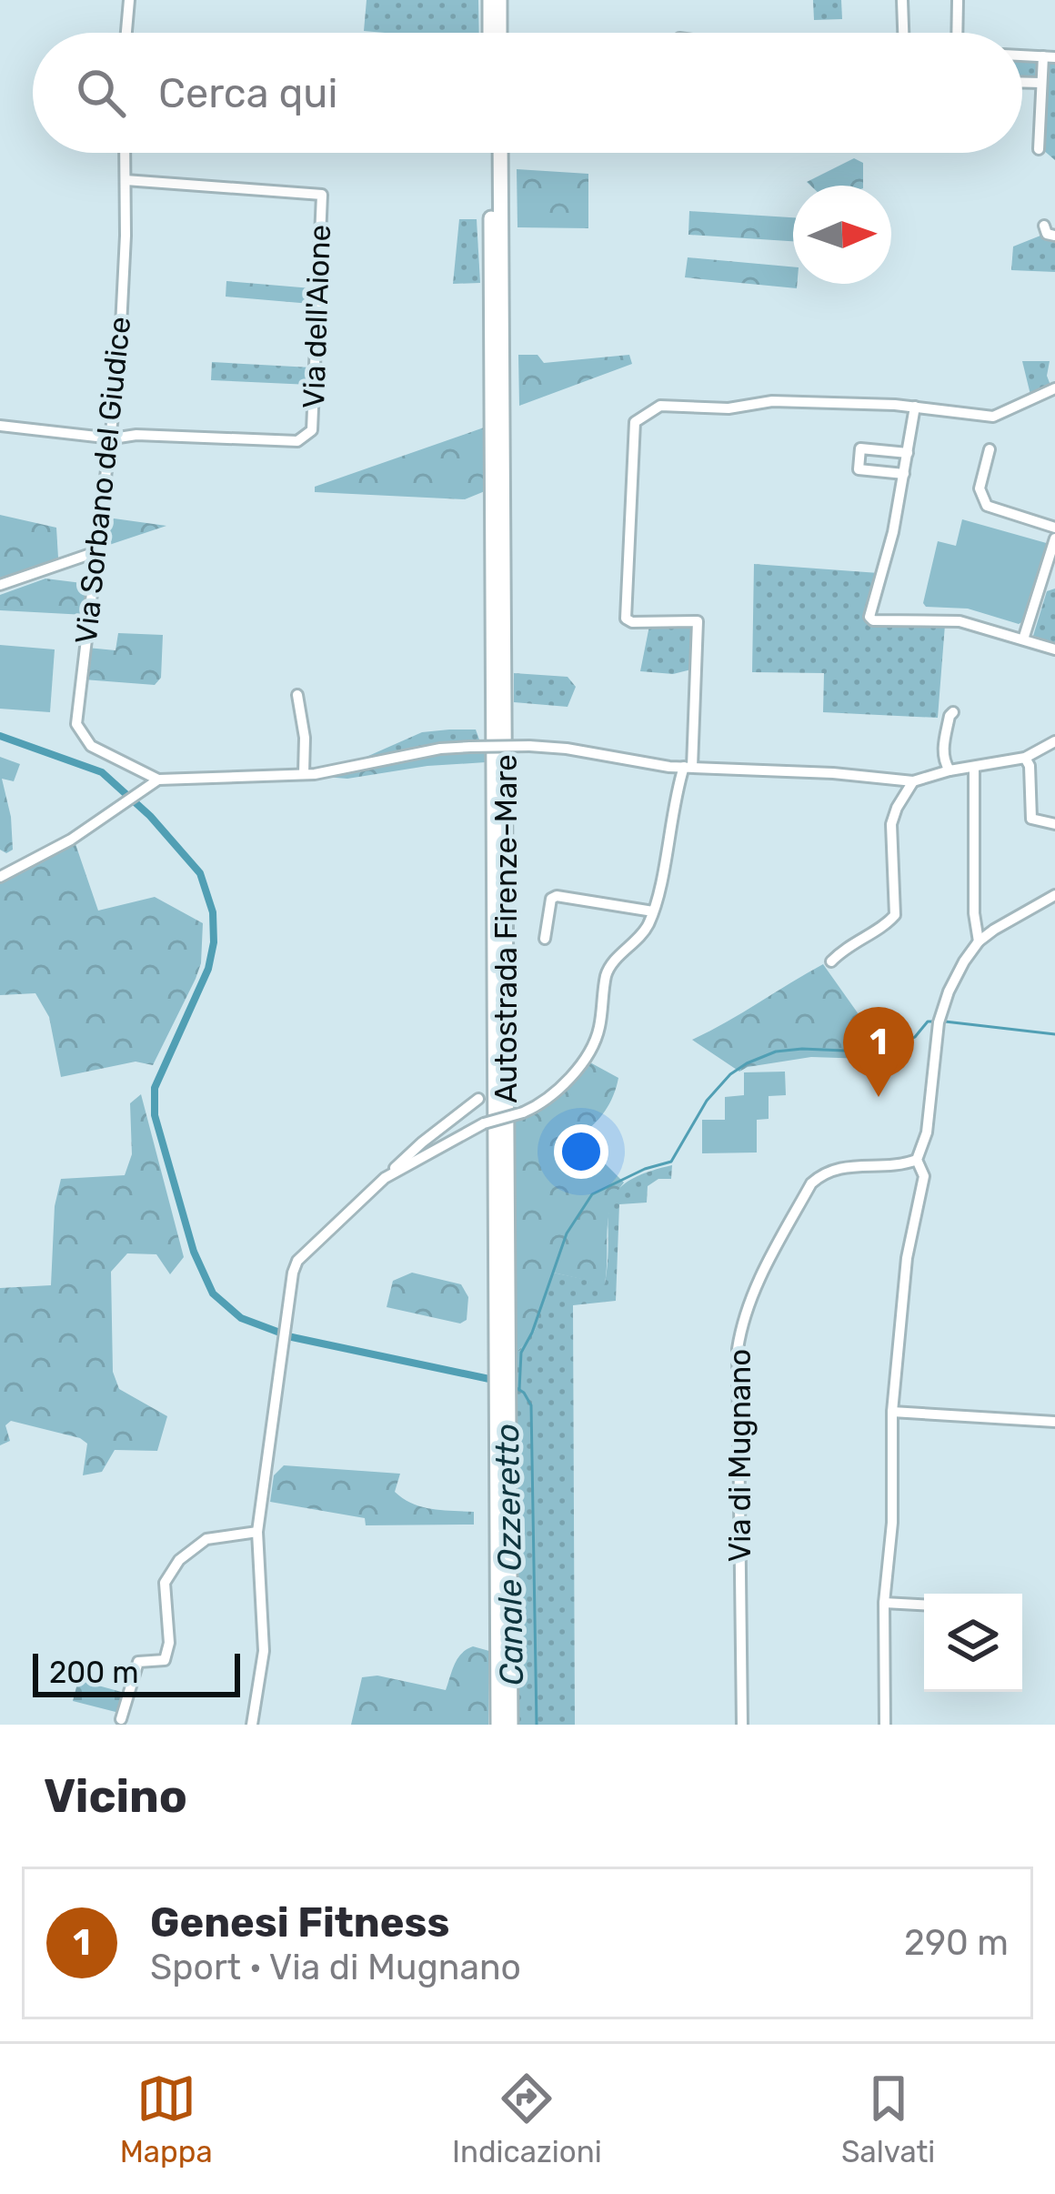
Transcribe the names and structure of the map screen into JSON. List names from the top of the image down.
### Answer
{
  "streets": {
    "highway": ["Autostrada Firenze-Mare"],
    "street": ["Via dell'Aione", "Via Sorbano del Giudice", "Via di Mugnano"]
  },
  "crossings": [
    ["Via dell'Aione", "Via Sorbano del Giudice"]
  ],
  "water": ["Canale Ozzeretto"],
  "scale_bar": "200 m",
  "north": "right",
  "page": {
    "search": "Cerca qui",
    "pins": "1",
    "scale": "200 m",
    "heading": "Vicino",
    "list": [
      {
        "mark": "1",
        "name": "Genesi Fitness",
        "note": "Sport · Via di Mugnano",
        "value": "290 m"
      }
    ],
    "nav": ["Mappa", "Indicazioni", "Salvati"]
  }
}
